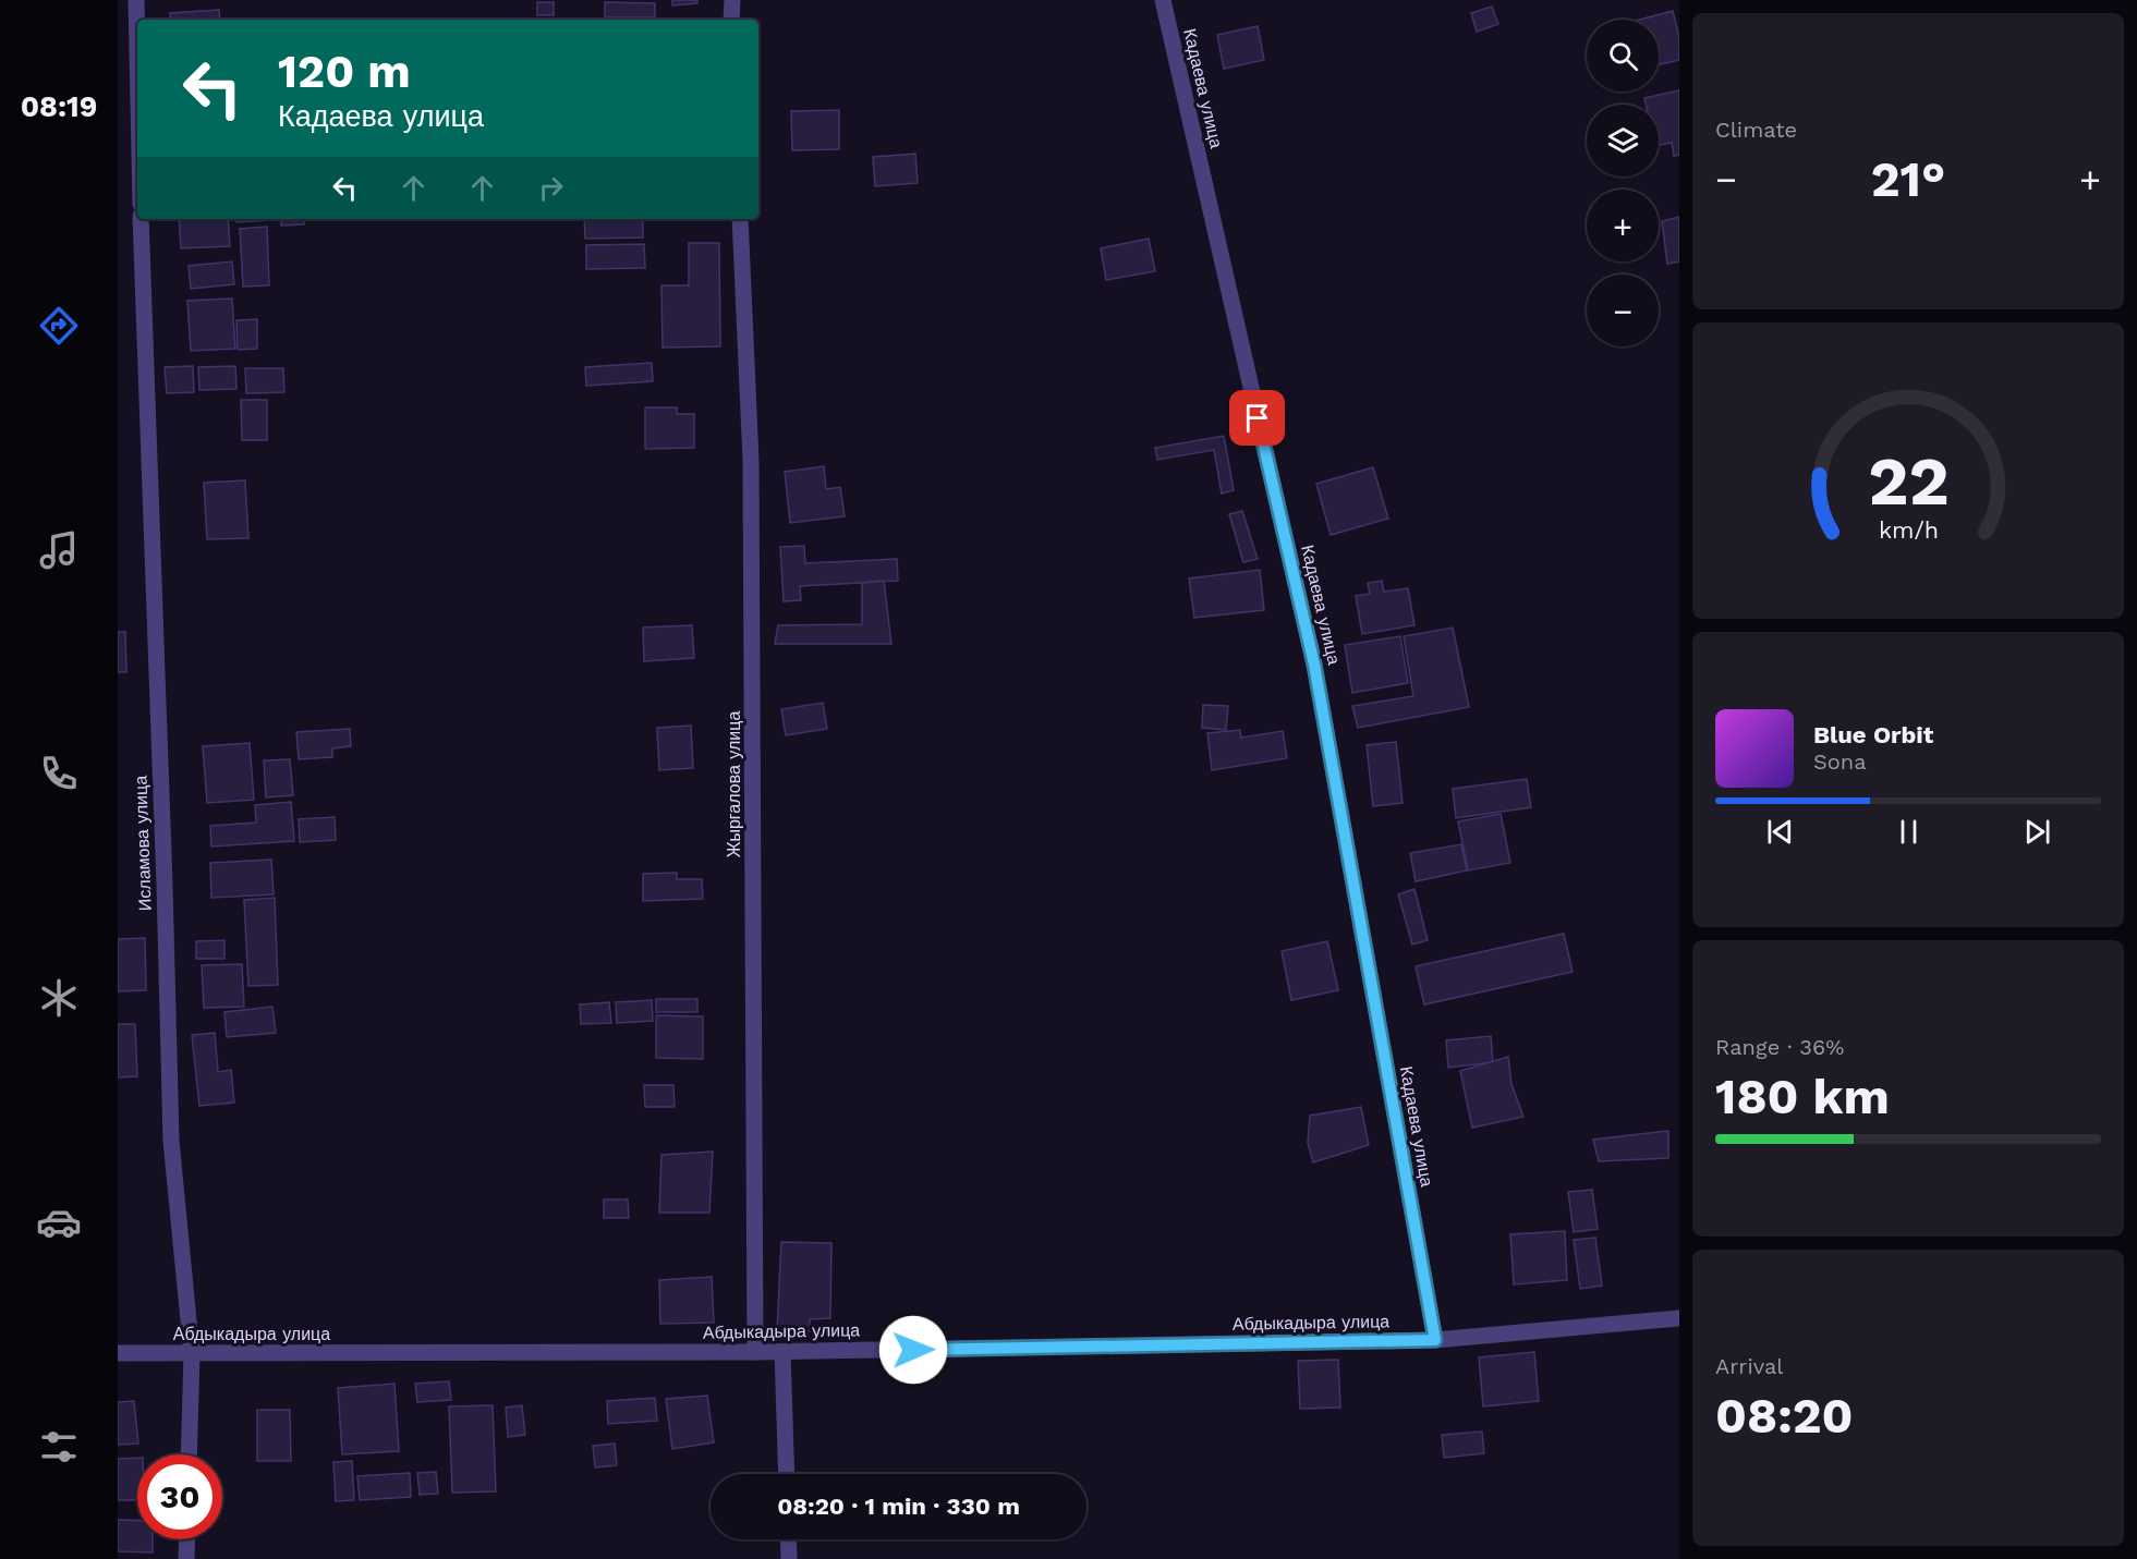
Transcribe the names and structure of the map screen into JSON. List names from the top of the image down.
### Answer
{
  "streets": {
    "street": [
      "Кадаева улица",
      "Жыргалова улица",
      "Исламова улица",
      "Абдыкадыра улица"
    ]
  },
  "crossings": [
    ["Кадаева улица", "Абдыкадыра улица"],
    ["Жыргалова улица", "Абдыкадыра улица"],
    ["Исламова улица", "Абдыкадыра улица"]
  ],
  "page": {
    "tabs": "08:19",
    "tile": [
      "Climate",
      ["Range · 36%", "180 km"],
      ["Arrival", "08:20"]
    ],
    "map_buttons": ["+", "−"],
    "turn": ["120 m", "Кадаева улица"],
    "heat": ["−", "21°", "+"],
    "song": ["Blue Orbit", "Sona"],
    "limit": "30",
    "trip": "08:20 · 1 min · 330 m",
    "gauge": ["22", "km/h"]
  }
}
